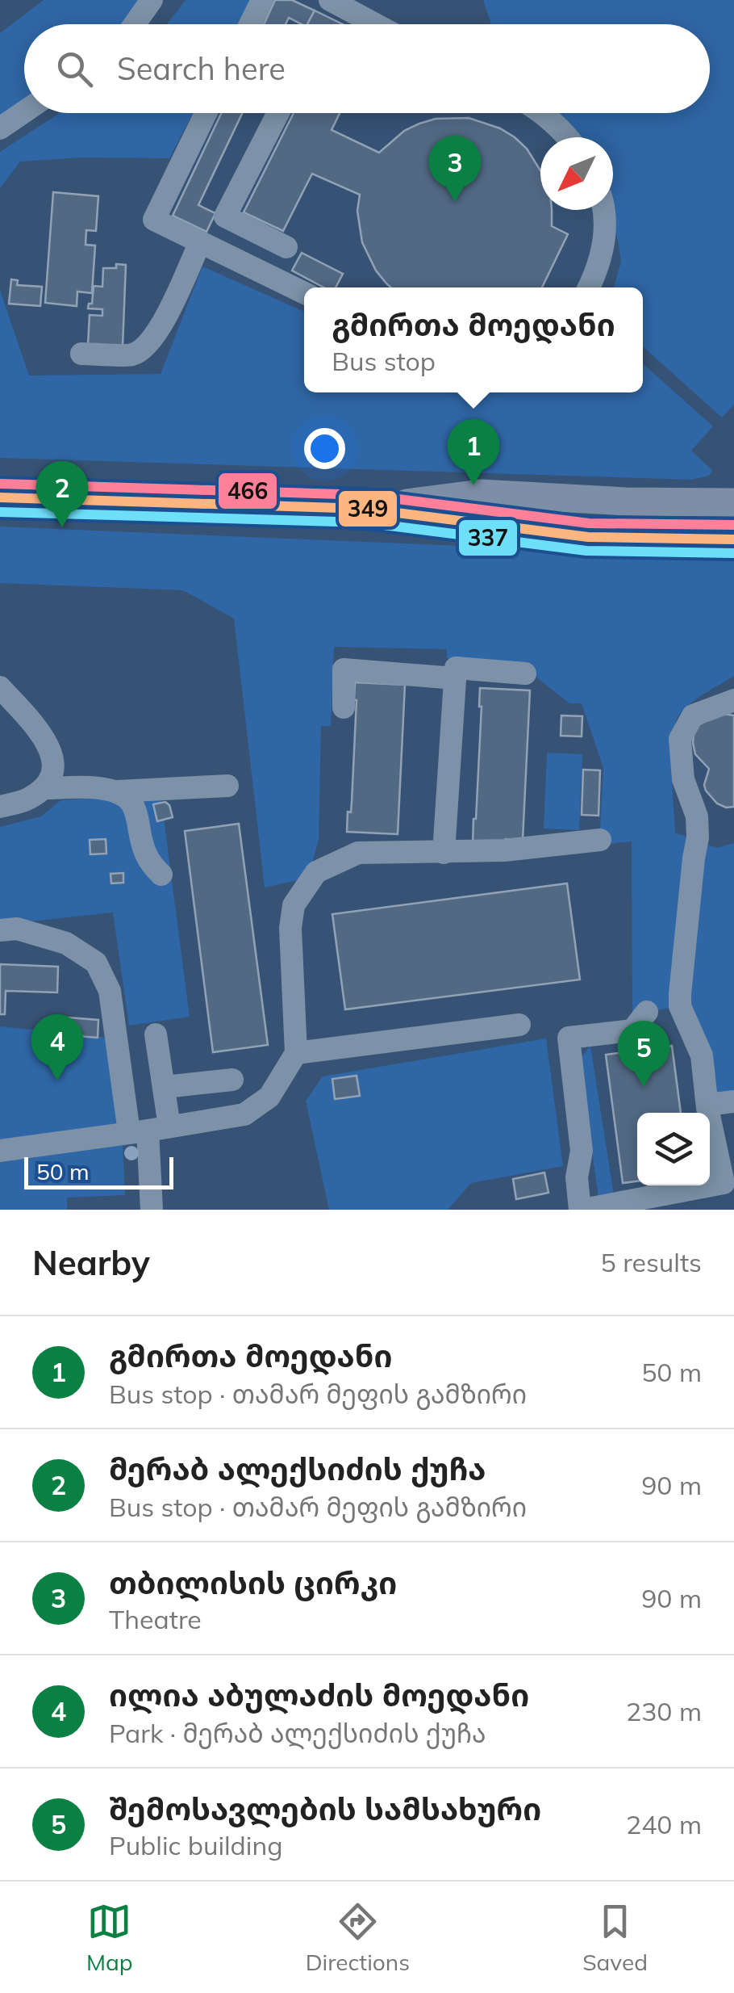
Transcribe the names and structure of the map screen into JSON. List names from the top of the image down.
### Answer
{
  "lines": ["transit line 466", "transit line 349", "transit line 337"],
  "scale_bar": "50 m",
  "north": "bottom left",
  "page": {
    "search": "Search here",
    "pins": [
      "3",
      "1",
      "2",
      "4",
      "5"
    ],
    "popup": ["გმირთა მოედანი", "Bus stop"],
    "scale": "50 m",
    "heading": ["Nearby", "5 results"],
    "list": [
      {
        "mark": "1",
        "name": "გმირთა მოედანი",
        "note": "Bus stop · თამარ მეფის გამზირი",
        "value": "50 m"
      },
      {
        "mark": "2",
        "name": "მერაბ ალექსიძის ქუჩა",
        "note": "Bus stop · თამარ მეფის გამზირი",
        "value": "90 m"
      },
      {
        "mark": "3",
        "name": "თბილისის ცირკი",
        "note": "Theatre",
        "value": "90 m"
      },
      {
        "mark": "4",
        "name": "ილია აბულაძის მოედანი",
        "note": "Park · მერაბ ალექსიძის ქუჩა",
        "value": "230 m"
      },
      {
        "mark": "5",
        "name": "შემოსავლების სამსახური",
        "note": "Public building",
        "value": "240 m"
      }
    ],
    "nav": ["Map", "Directions", "Saved"]
  }
}
